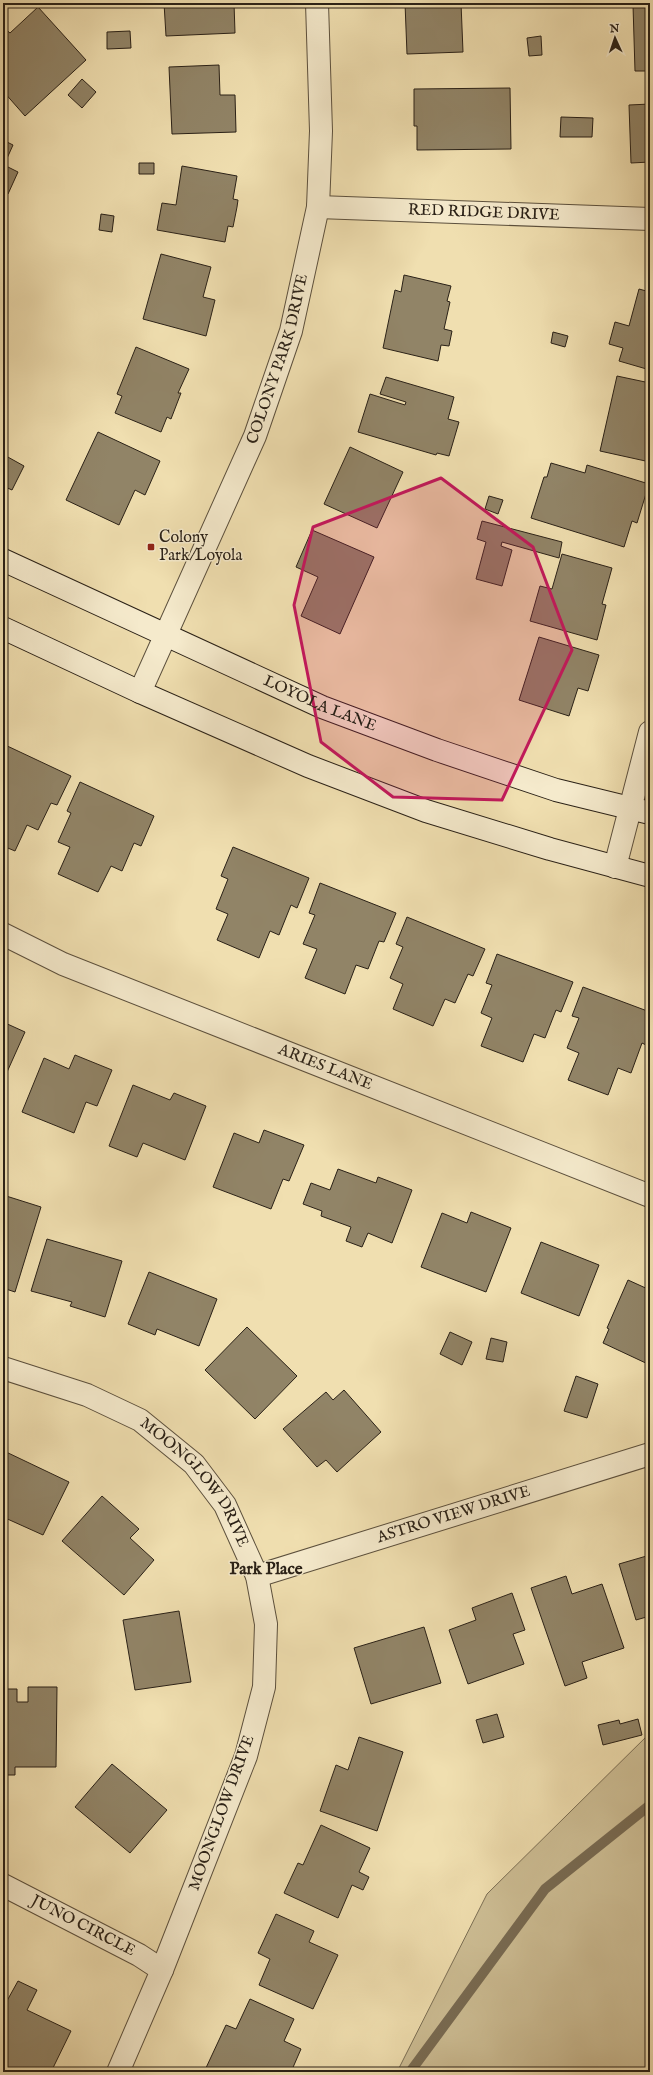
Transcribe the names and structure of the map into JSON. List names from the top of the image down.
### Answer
{
  "streets": {
    "street": [
      "RED RIDGE DRIVE",
      "COLONY PARK DRIVE",
      "LOYOLA LANE",
      "ARIES LANE",
      "MOONGLOW DRIVE",
      "ASTRO VIEW DRIVE",
      "JUNO CIRCLE"
    ]
  },
  "crossings": [
    ["RED RIDGE DRIVE", "COLONY PARK DRIVE"],
    ["COLONY PARK DRIVE", "LOYOLA LANE"],
    ["MOONGLOW DRIVE", "ASTRO VIEW DRIVE"],
    ["MOONGLOW DRIVE", "JUNO CIRCLE"]
  ],
  "districts": ["Park Place"],
  "places": {
    "transit": ["Colony Park/Loyola"]
  },
  "north": "top"
}
